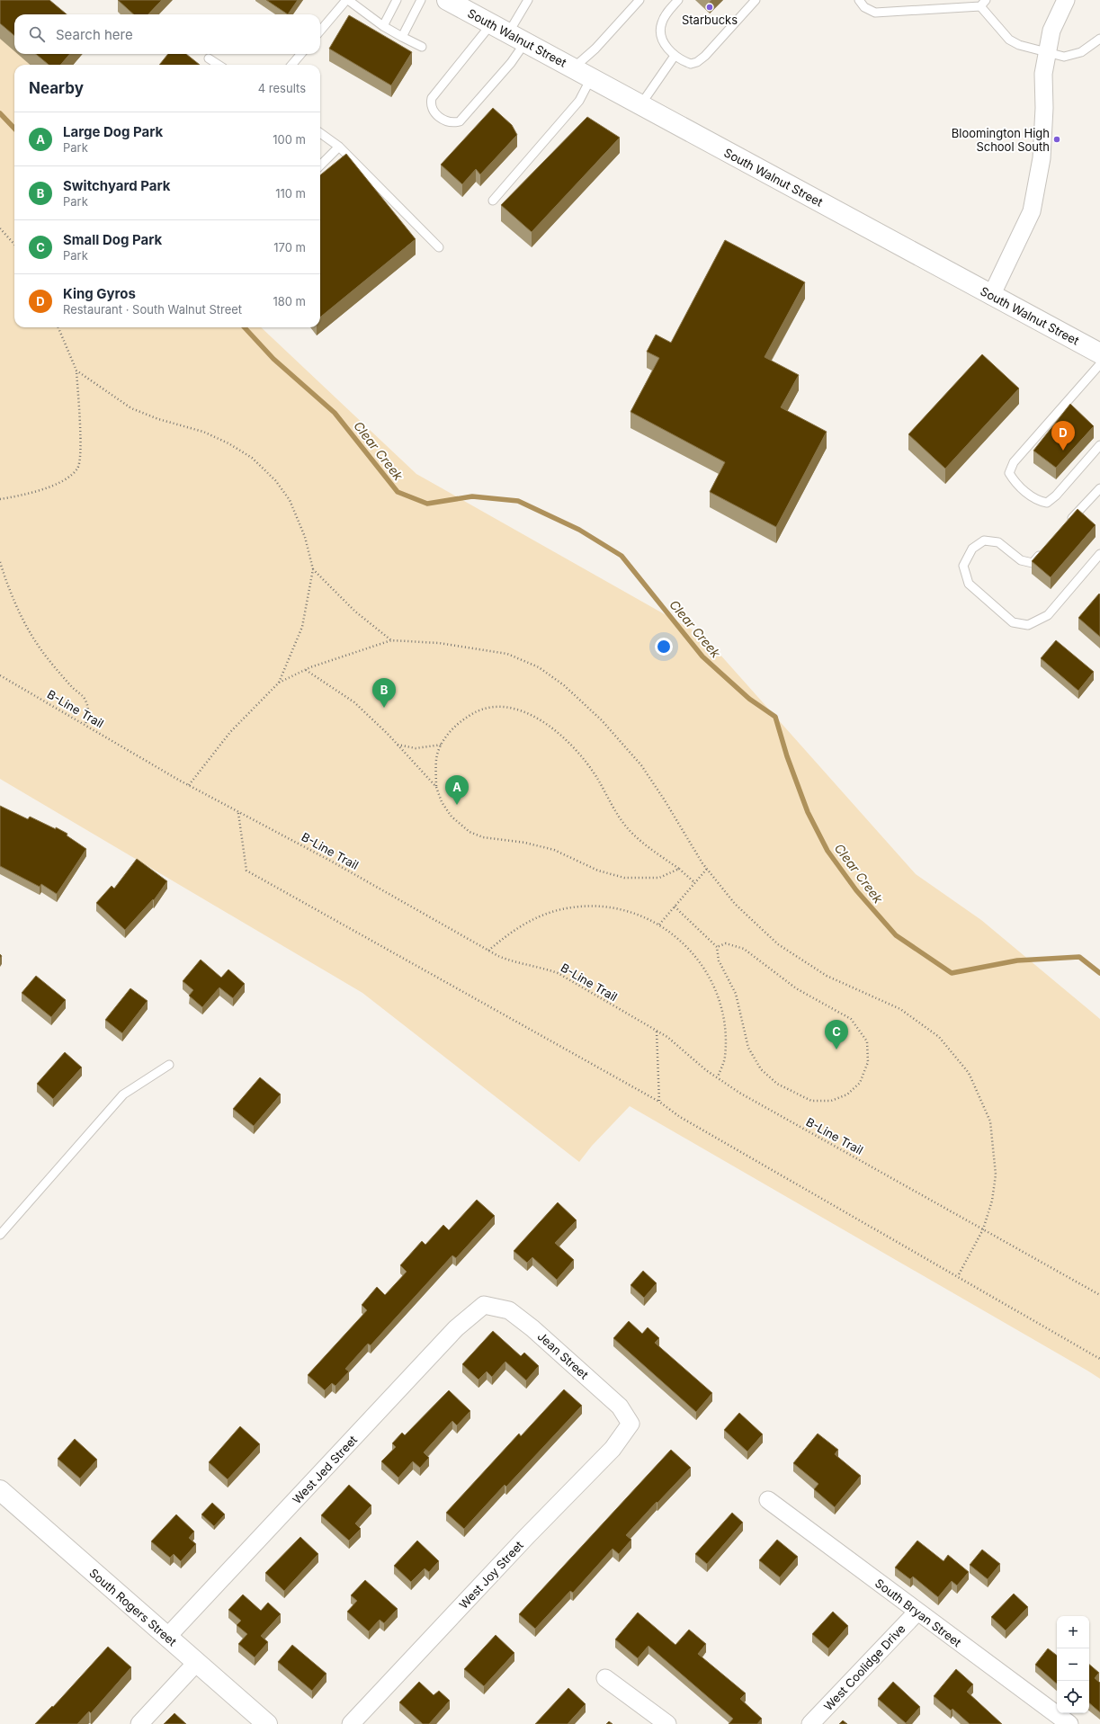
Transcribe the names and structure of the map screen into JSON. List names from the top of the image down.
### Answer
{
  "streets": {
    "main road": ["South Walnut Street", "South Rogers Street"],
    "street": [
      "Jean Street",
      "West Jed Street",
      "West Joy Street",
      "South Bryan Street",
      "West Coolidge Drive"
    ],
    "path": ["B-Line Trail"]
  },
  "crossings": [
    ["Jean Street", "West Jed Street"],
    ["Jean Street", "West Joy Street"],
    ["West Jed Street", "South Rogers Street"],
    ["South Bryan Street", "West Coolidge Drive"]
  ],
  "water": ["Clear Creek"],
  "places": ["Starbucks", "Bloomington High School South"],
  "page": {
    "search": "Search here",
    "heading": ["Nearby", "4 results"],
    "list": [
      {
        "mark": "A",
        "name": "Large Dog Park",
        "note": "Park",
        "value": "100 m"
      },
      {
        "mark": "B",
        "name": "Switchyard Park",
        "note": "Park",
        "value": "110 m"
      },
      {
        "mark": "C",
        "name": "Small Dog Park",
        "note": "Park",
        "value": "170 m"
      },
      {
        "mark": "D",
        "name": "King Gyros",
        "note": "Restaurant · South Walnut Street",
        "value": "180 m"
      }
    ],
    "pins": [
      "D",
      "B",
      "A",
      "C"
    ],
    "map_buttons": ["+", "−"]
  }
}
